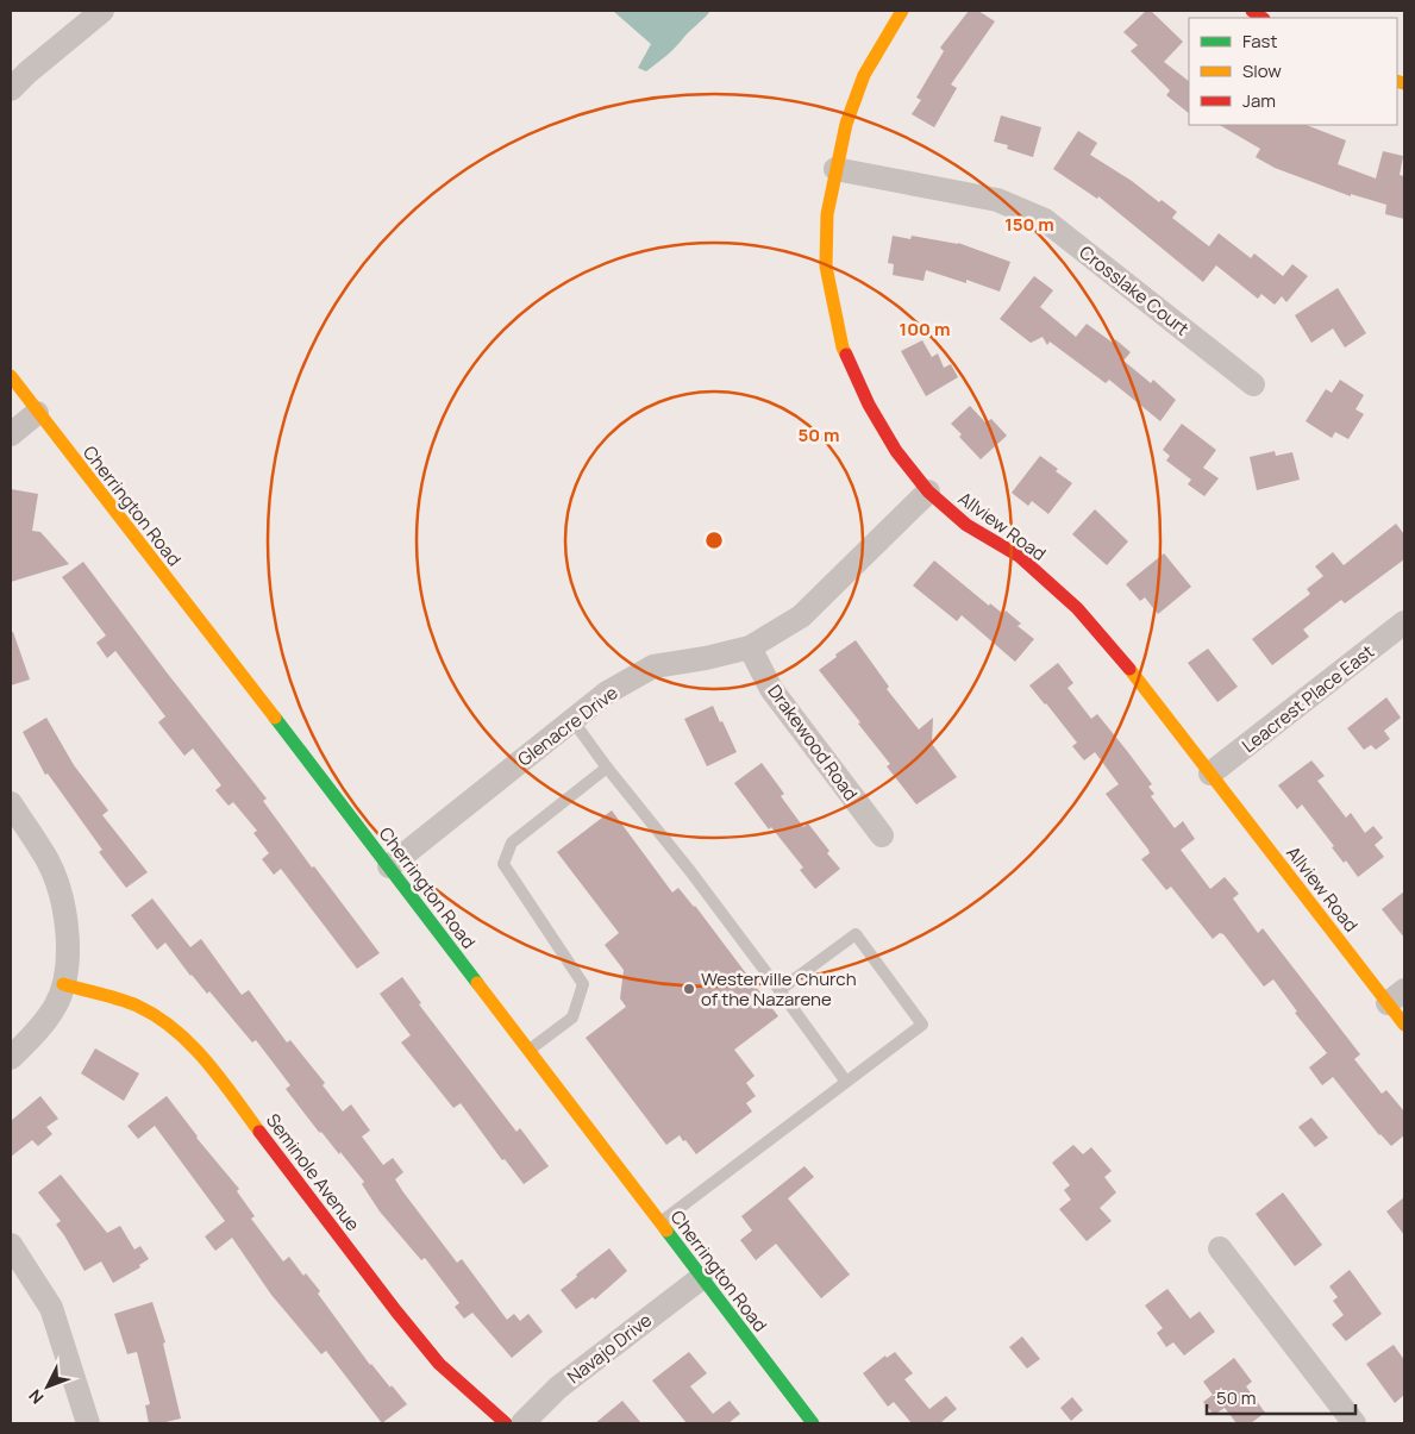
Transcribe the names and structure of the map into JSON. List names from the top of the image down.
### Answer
{
  "streets": {
    "street": [
      "Crosslake Court",
      "Cherrington Road",
      "Allview Road",
      "Leacrest Place East",
      "Glenacre Drive",
      "Drakewood Road",
      "Seminole Avenue",
      "Navajo Drive"
    ]
  },
  "crossings": [
    ["Crosslake Court", "Allview Road"],
    ["Cherrington Road", "Glenacre Drive"],
    ["Cherrington Road", "Navajo Drive"],
    ["Allview Road", "Leacrest Place East"],
    ["Allview Road", "Glenacre Drive"],
    ["Glenacre Drive", "Drakewood Road"]
  ],
  "places": ["Westerville Church of the Nazarene"],
  "legend": ["Fast", "Slow", "Jam"],
  "scale_bar": "50 m",
  "north": "bottom left",
  "rings": ["150 m", "100 m", "50 m"]
}
